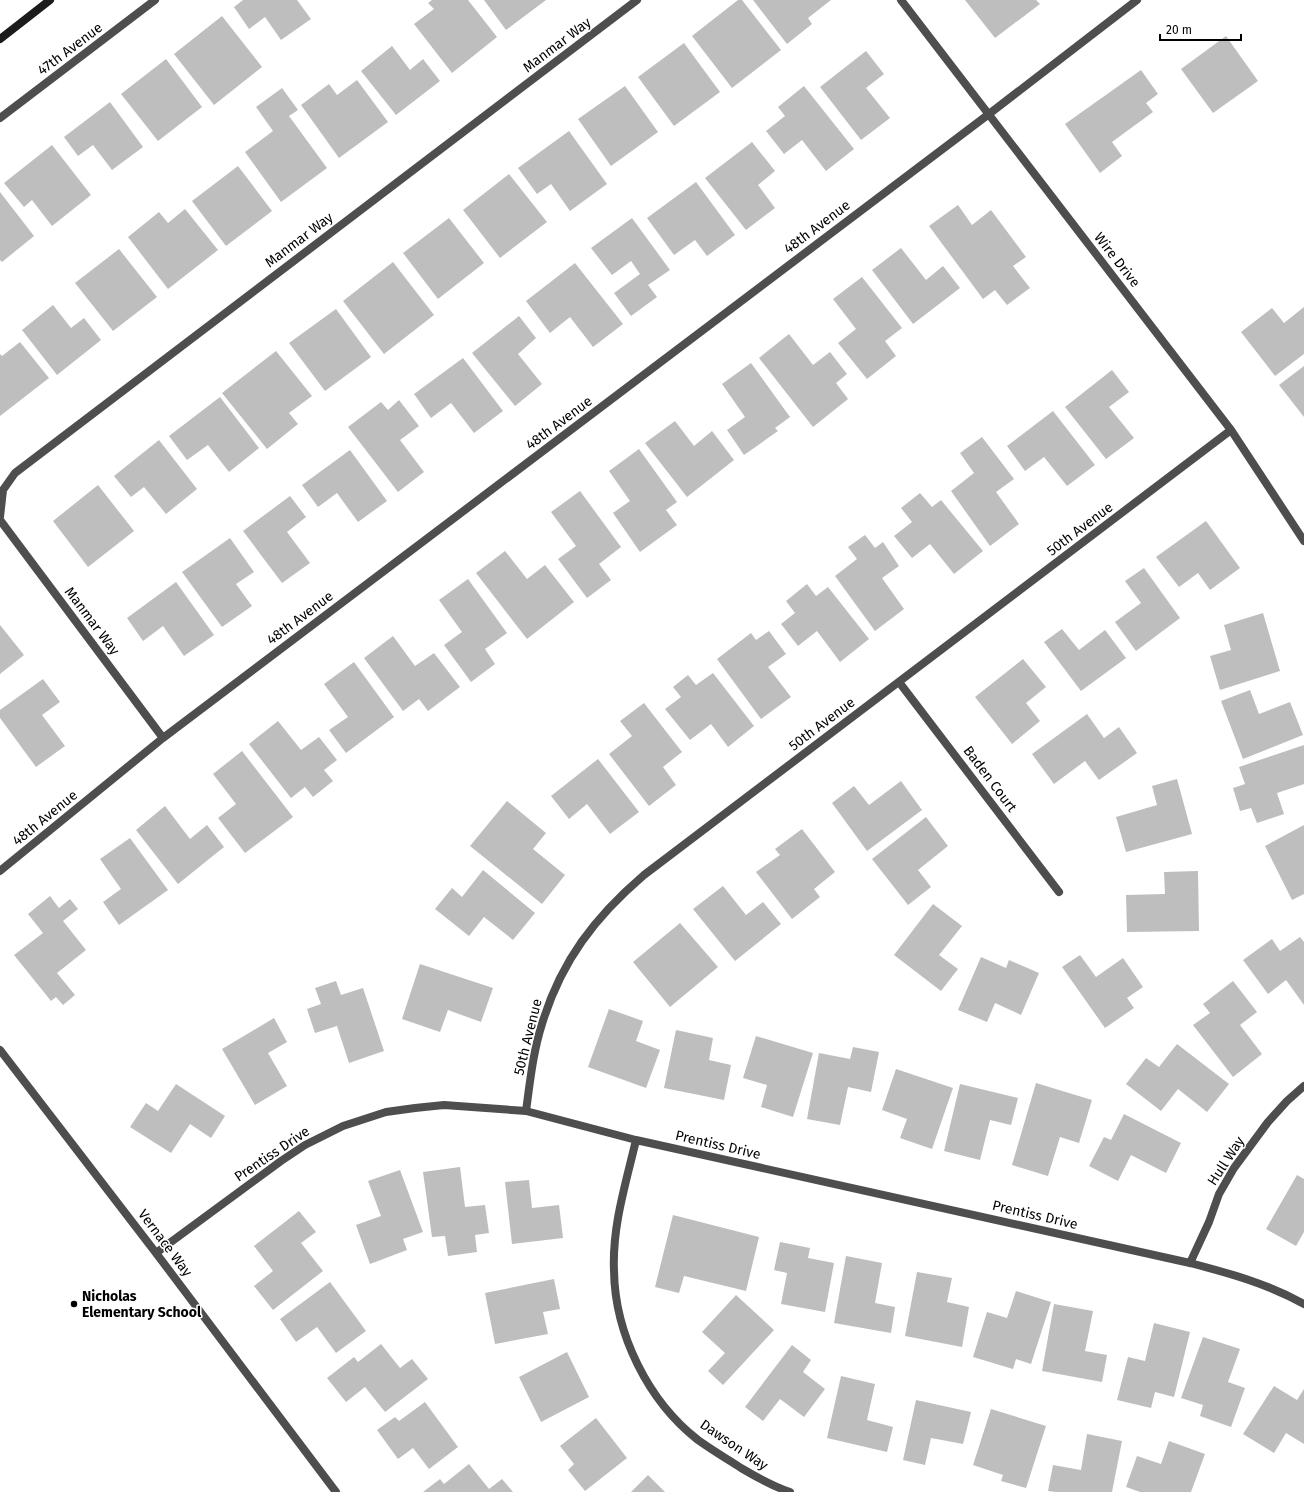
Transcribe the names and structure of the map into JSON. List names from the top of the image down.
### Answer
{
  "streets": {
    "street": [
      "Manmar Way",
      "47th Avenue",
      "48th Avenue",
      "Wire Drive",
      "50th Avenue",
      "Baden Court",
      "Prentiss Drive",
      "Hull Way",
      "Vernace Way",
      "Dawson Way"
    ]
  },
  "crossings": [
    ["Manmar Way", "48th Avenue"],
    ["48th Avenue", "Wire Drive"],
    ["Wire Drive", "50th Avenue"],
    ["50th Avenue", "Baden Court"],
    ["50th Avenue", "Prentiss Drive"],
    ["Prentiss Drive", "Hull Way"],
    ["Prentiss Drive", "Vernace Way"],
    ["Prentiss Drive", "Dawson Way"]
  ],
  "places": ["Nicholas Elementary School"],
  "scale_bar": "20 m"
}
